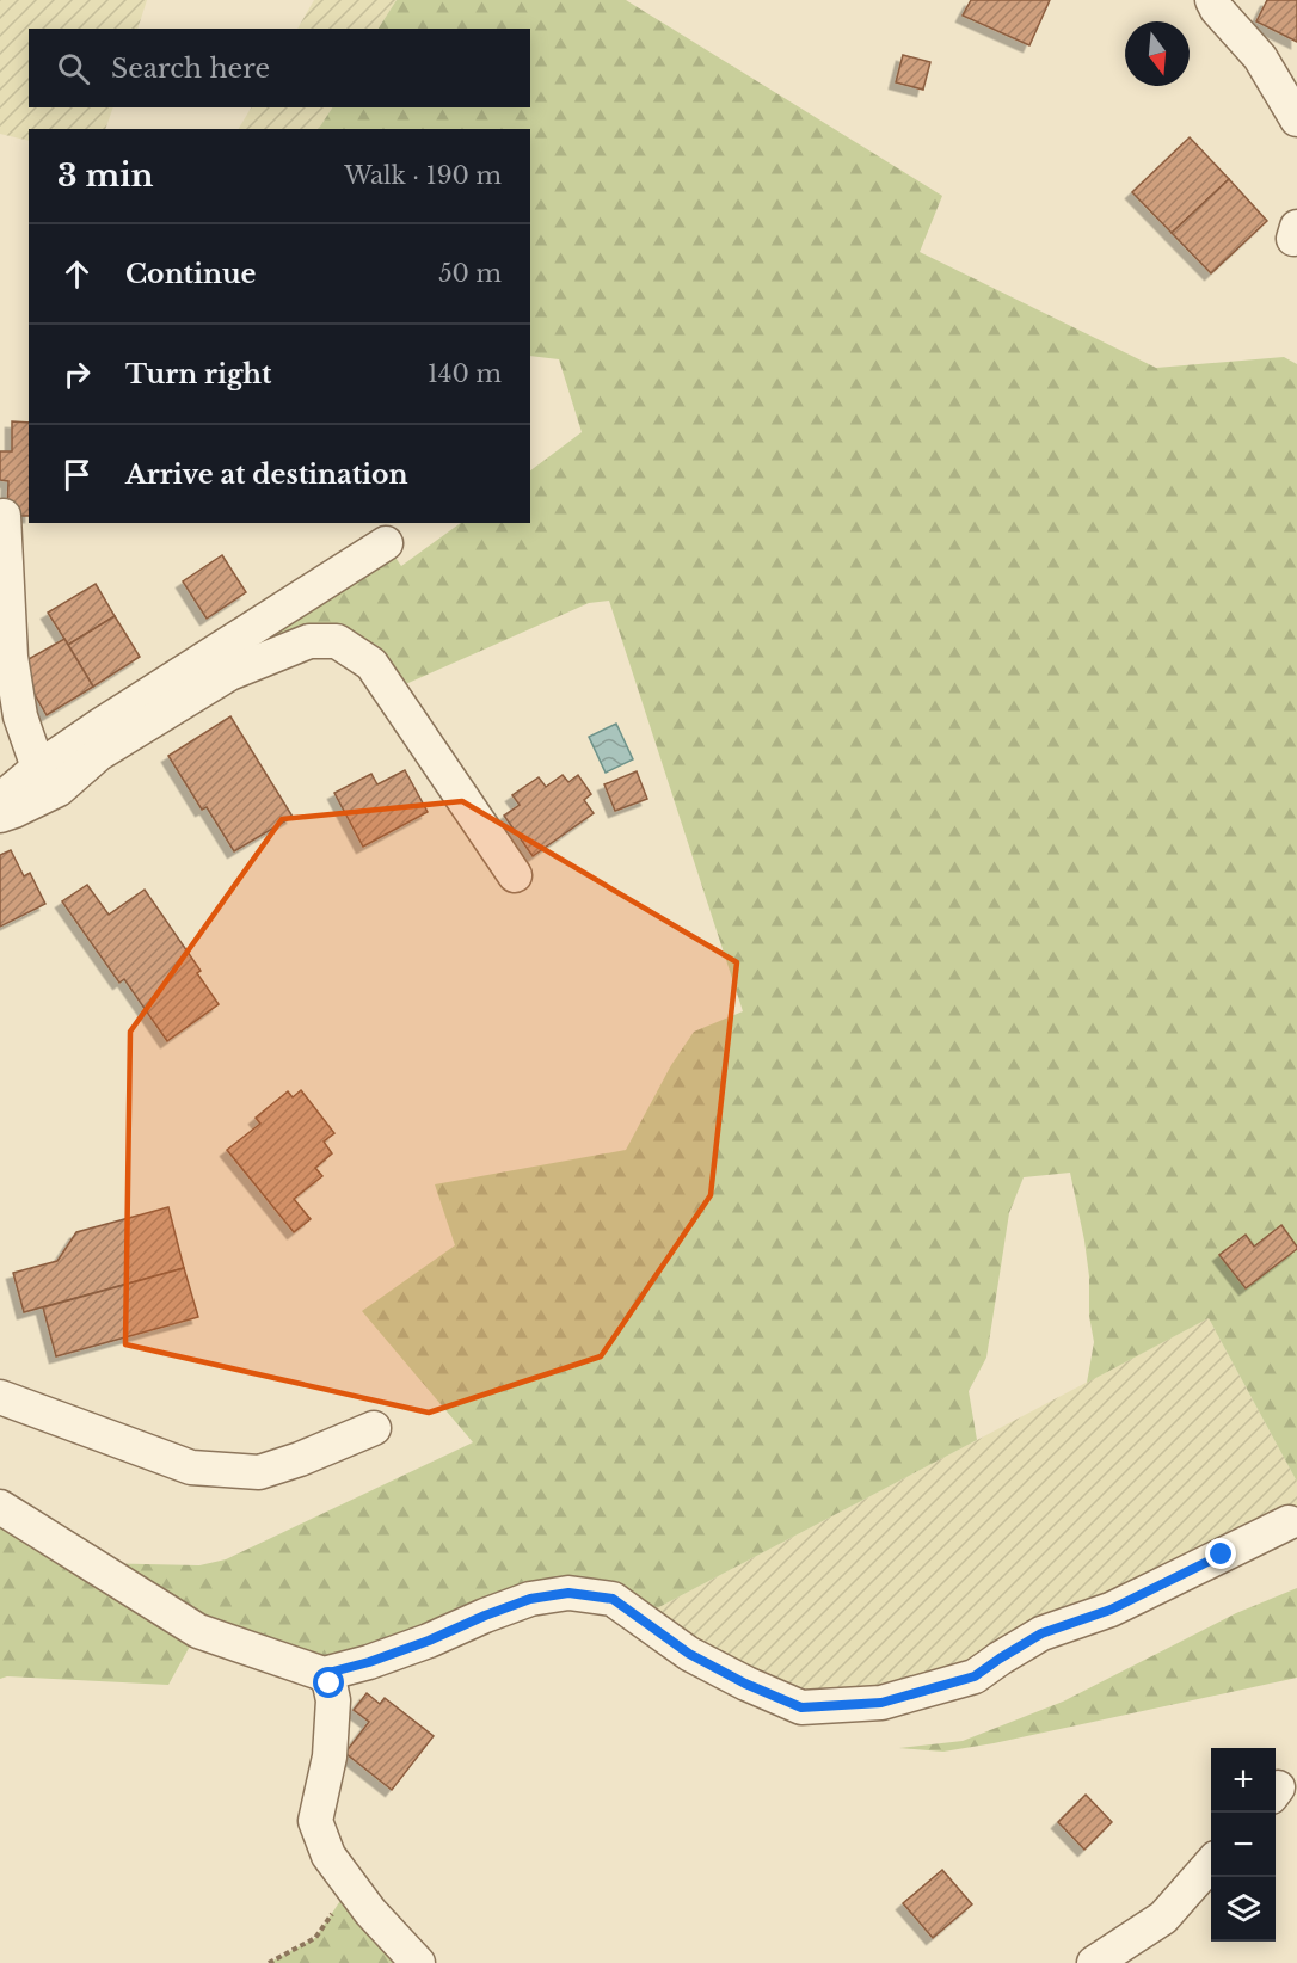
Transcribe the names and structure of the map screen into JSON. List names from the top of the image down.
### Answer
{
  "north": "bottom",
  "page": {
    "search": "Search here",
    "heading": ["3 min", "Walk · 190 m"],
    "list": [
      ["Continue", "50 m"],
      ["Turn right", "140 m"],
      "Arrive at destination"
    ],
    "map_buttons": ["+", "−"]
  }
}
